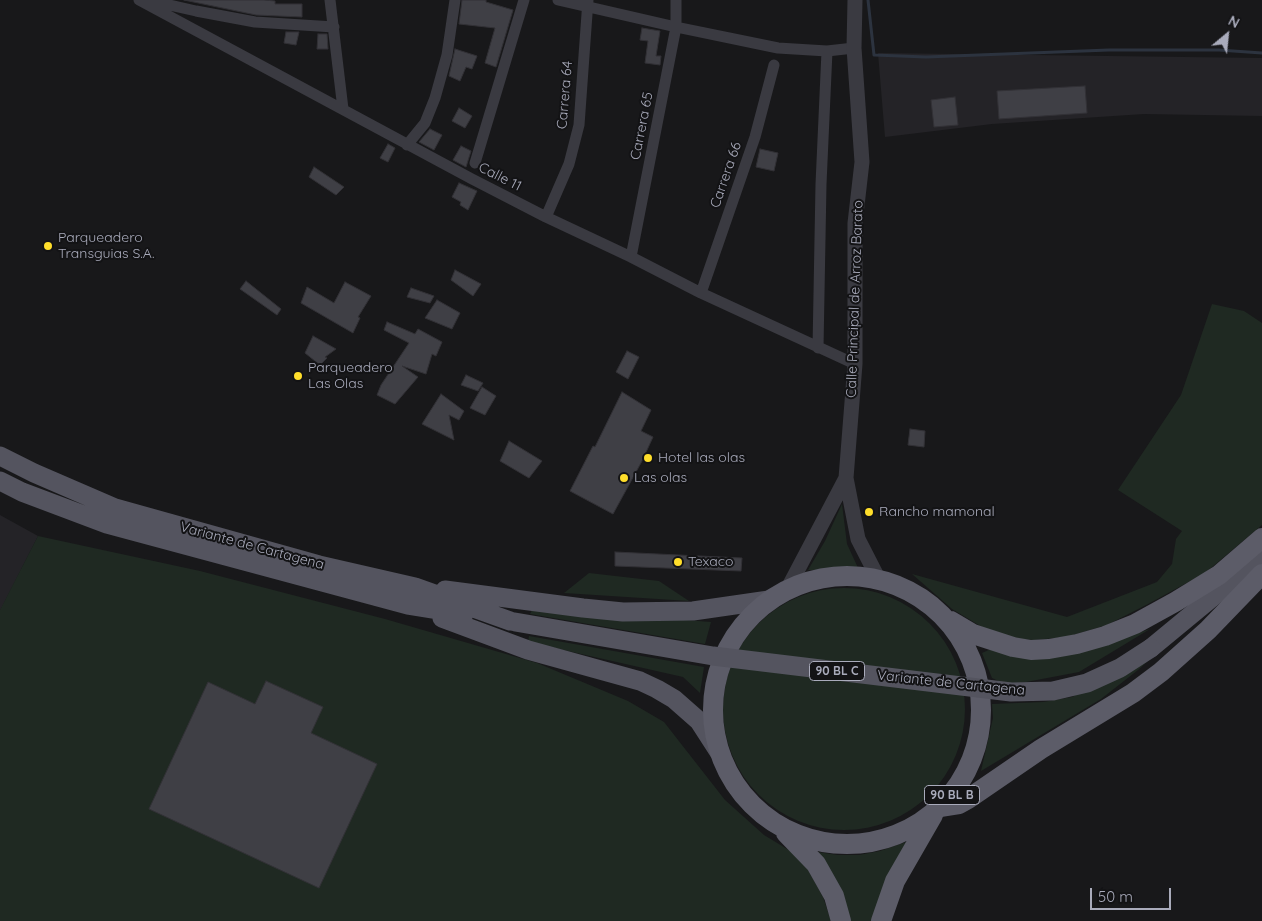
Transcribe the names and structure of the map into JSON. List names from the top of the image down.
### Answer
{
  "streets": {
    "highway": ["90 BL B"],
    "main road": ["Variante de Cartagena", "90 BL C"],
    "street": [
      "Carrera 64",
      "Carrera 65",
      "Carrera 66",
      "Calle 11",
      "Calle Principal de Arroz Barato"
    ]
  },
  "crossings": [
    ["Carrera 64", "Calle 11"],
    ["Carrera 65", "Calle 11"],
    ["Carrera 66", "Calle 11"],
    ["Calle 11", "Calle Principal de Arroz Barato"],
    ["Calle Principal de Arroz Barato", "90 BL B"]
  ],
  "places": [
    "Parqueadero Transguias S.A.",
    "Parqueadero Las Olas",
    "Hotel las olas",
    "Las olas",
    "Rancho mamonal",
    "Texaco"
  ],
  "scale_bar": "50 m",
  "north": "top right"
}
